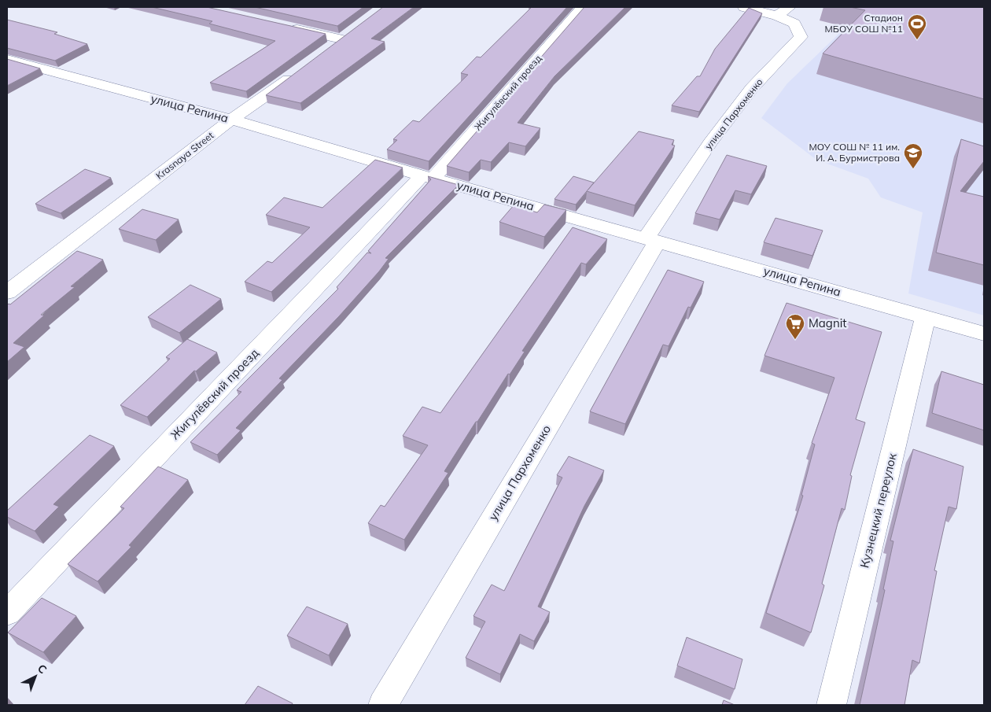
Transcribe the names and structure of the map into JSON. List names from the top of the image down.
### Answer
{
  "streets": {
    "street": [
      "Жигулёвский проезд",
      "улица Репина",
      "улица Пархоменко",
      "Krasnaya Street",
      "Кузнецкий переулок"
    ]
  },
  "crossings": [
    ["Жигулёвский проезд", "улица Репина"],
    ["улица Репина", "улица Пархоменко"],
    ["улица Репина", "Krasnaya Street"],
    ["улица Репина", "Кузнецкий переулок"]
  ],
  "places": {
    "sports": ["Стадион МБОУ СОШ №11"],
    "school or university": ["МОУ СОШ № 11 им. И. А. Бурмистрова"],
    "supermarket": ["Magnit"]
  },
  "north": "top right"
}
